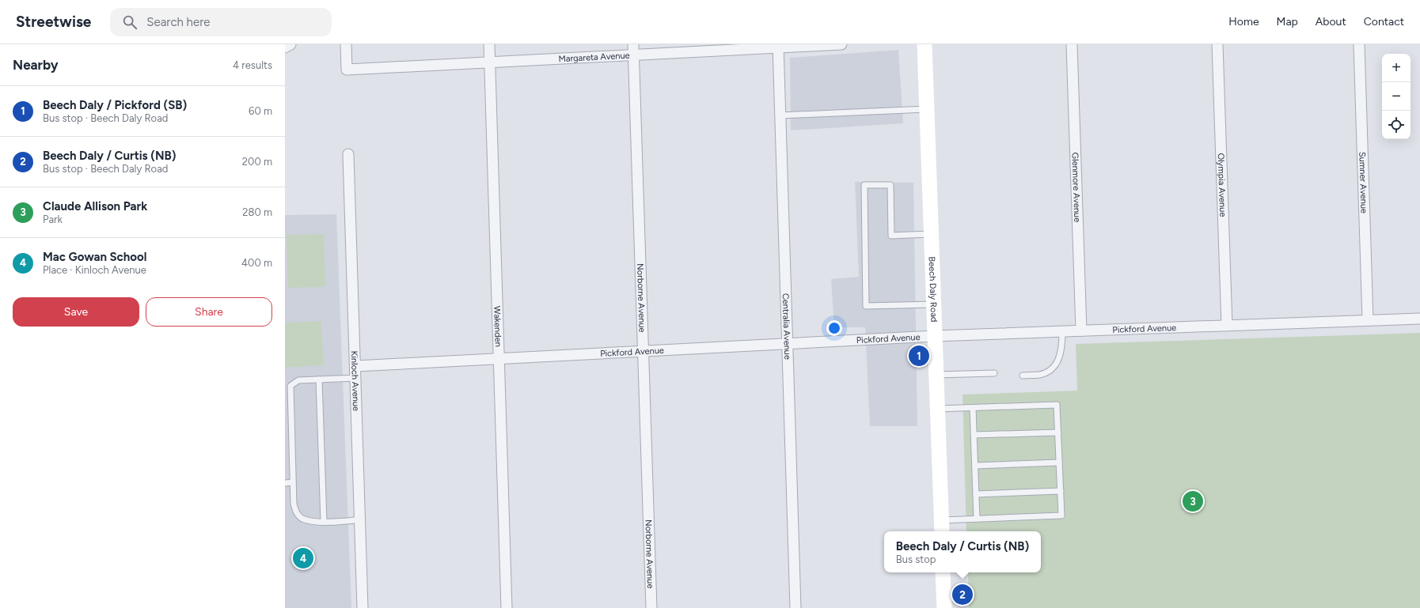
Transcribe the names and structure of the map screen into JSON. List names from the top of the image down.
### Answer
{
  "streets": {
    "main road": ["Beech Daly Road"],
    "street": [
      "Margareta Avenue",
      "Sumner Avenue",
      "Olympia Avenue",
      "Glenmore Avenue",
      "Norborne Avenue",
      "Wakenden",
      "Centralia Avenue",
      "Pickford Avenue",
      "Kinloch Avenue"
    ]
  },
  "crossings": [
    ["Margareta Avenue", "Norborne Avenue"],
    ["Margareta Avenue", "Wakenden"],
    ["Margareta Avenue", "Centralia Avenue"],
    ["Sumner Avenue", "Pickford Avenue"],
    ["Olympia Avenue", "Pickford Avenue"],
    ["Glenmore Avenue", "Pickford Avenue"],
    ["Beech Daly Road", "Pickford Avenue"],
    ["Norborne Avenue", "Pickford Avenue"],
    ["Wakenden", "Pickford Avenue"],
    ["Centralia Avenue", "Pickford Avenue"],
    ["Pickford Avenue", "Kinloch Avenue"]
  ],
  "page": {
    "header": "Streetwise",
    "search": "Search here",
    "nav": [
      "Home",
      "Map",
      "About",
      "Contact"
    ],
    "heading": ["Nearby", "4 results"],
    "map_buttons": ["+", "−"],
    "list": [
      {
        "mark": "1",
        "name": "Beech Daly / Pickford (SB)",
        "note": "Bus stop · Beech Daly Road",
        "value": "60 m"
      },
      {
        "mark": "2",
        "name": "Beech Daly / Curtis (NB)",
        "note": "Bus stop · Beech Daly Road",
        "value": "200 m"
      },
      {
        "mark": "3",
        "name": "Claude Allison Park",
        "note": "Park",
        "value": "280 m"
      },
      {
        "mark": "4",
        "name": "Mac Gowan School",
        "note": "Place · Kinloch Avenue",
        "value": "400 m"
      }
    ],
    "buttons": ["Save", "Share"],
    "pins": [
      "1",
      "3",
      "4",
      "2"
    ],
    "popup": ["Beech Daly / Curtis (NB)", "Bus stop"]
  }
}
